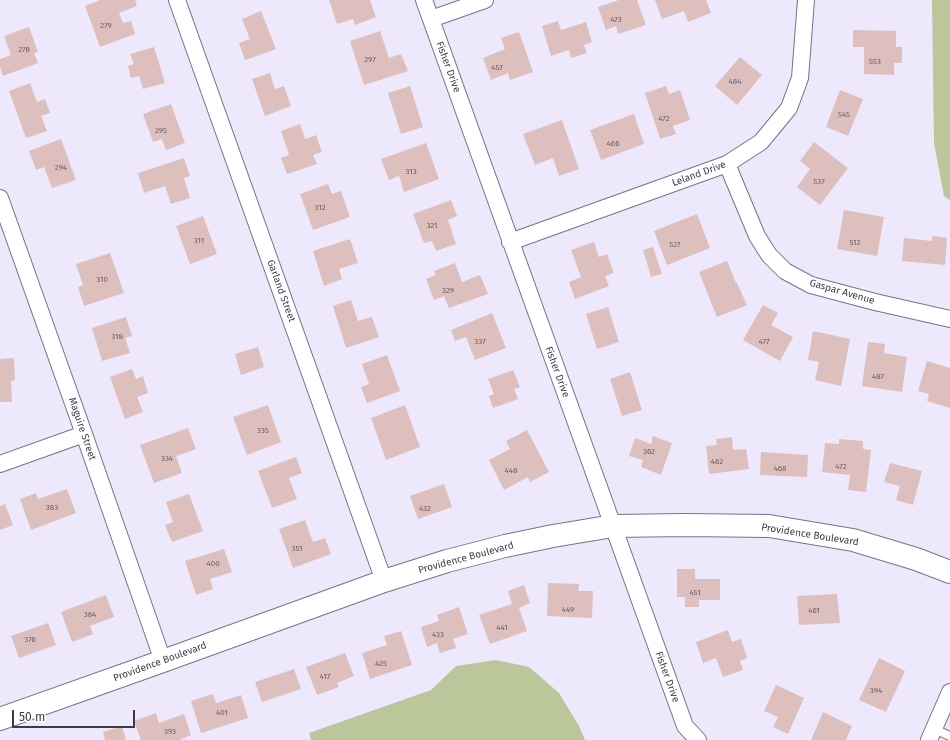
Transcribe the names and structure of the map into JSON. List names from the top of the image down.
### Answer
{
  "streets": {
    "main road": ["Providence Boulevard"],
    "street": [
      "Fisher Drive",
      "Leland Drive",
      "Garland Street",
      "Gaspar Avenue",
      "Maguire Street"
    ]
  },
  "crossings": [
    ["Fisher Drive", "Leland Drive"],
    ["Fisher Drive", "Providence Boulevard"],
    ["Leland Drive", "Gaspar Avenue"],
    ["Garland Street", "Providence Boulevard"],
    ["Maguire Street", "Providence Boulevard"]
  ],
  "house_numbers": [
    "473",
    "279",
    "278",
    "297",
    "553",
    "457",
    "484",
    "545",
    "472",
    "295",
    "466",
    "294",
    "313",
    "537",
    "312",
    "321",
    "311",
    "512",
    "527",
    "310",
    "329",
    "318",
    "337",
    "477",
    "487",
    "335",
    "362",
    "334",
    "462",
    "472",
    "468",
    "448",
    "383",
    "432",
    "351",
    "400",
    "451",
    "449",
    "461",
    "384",
    "441",
    "433",
    "376",
    "425",
    "417",
    "394",
    "401",
    "393"
  ],
  "scale_bar": "50 m"
}
